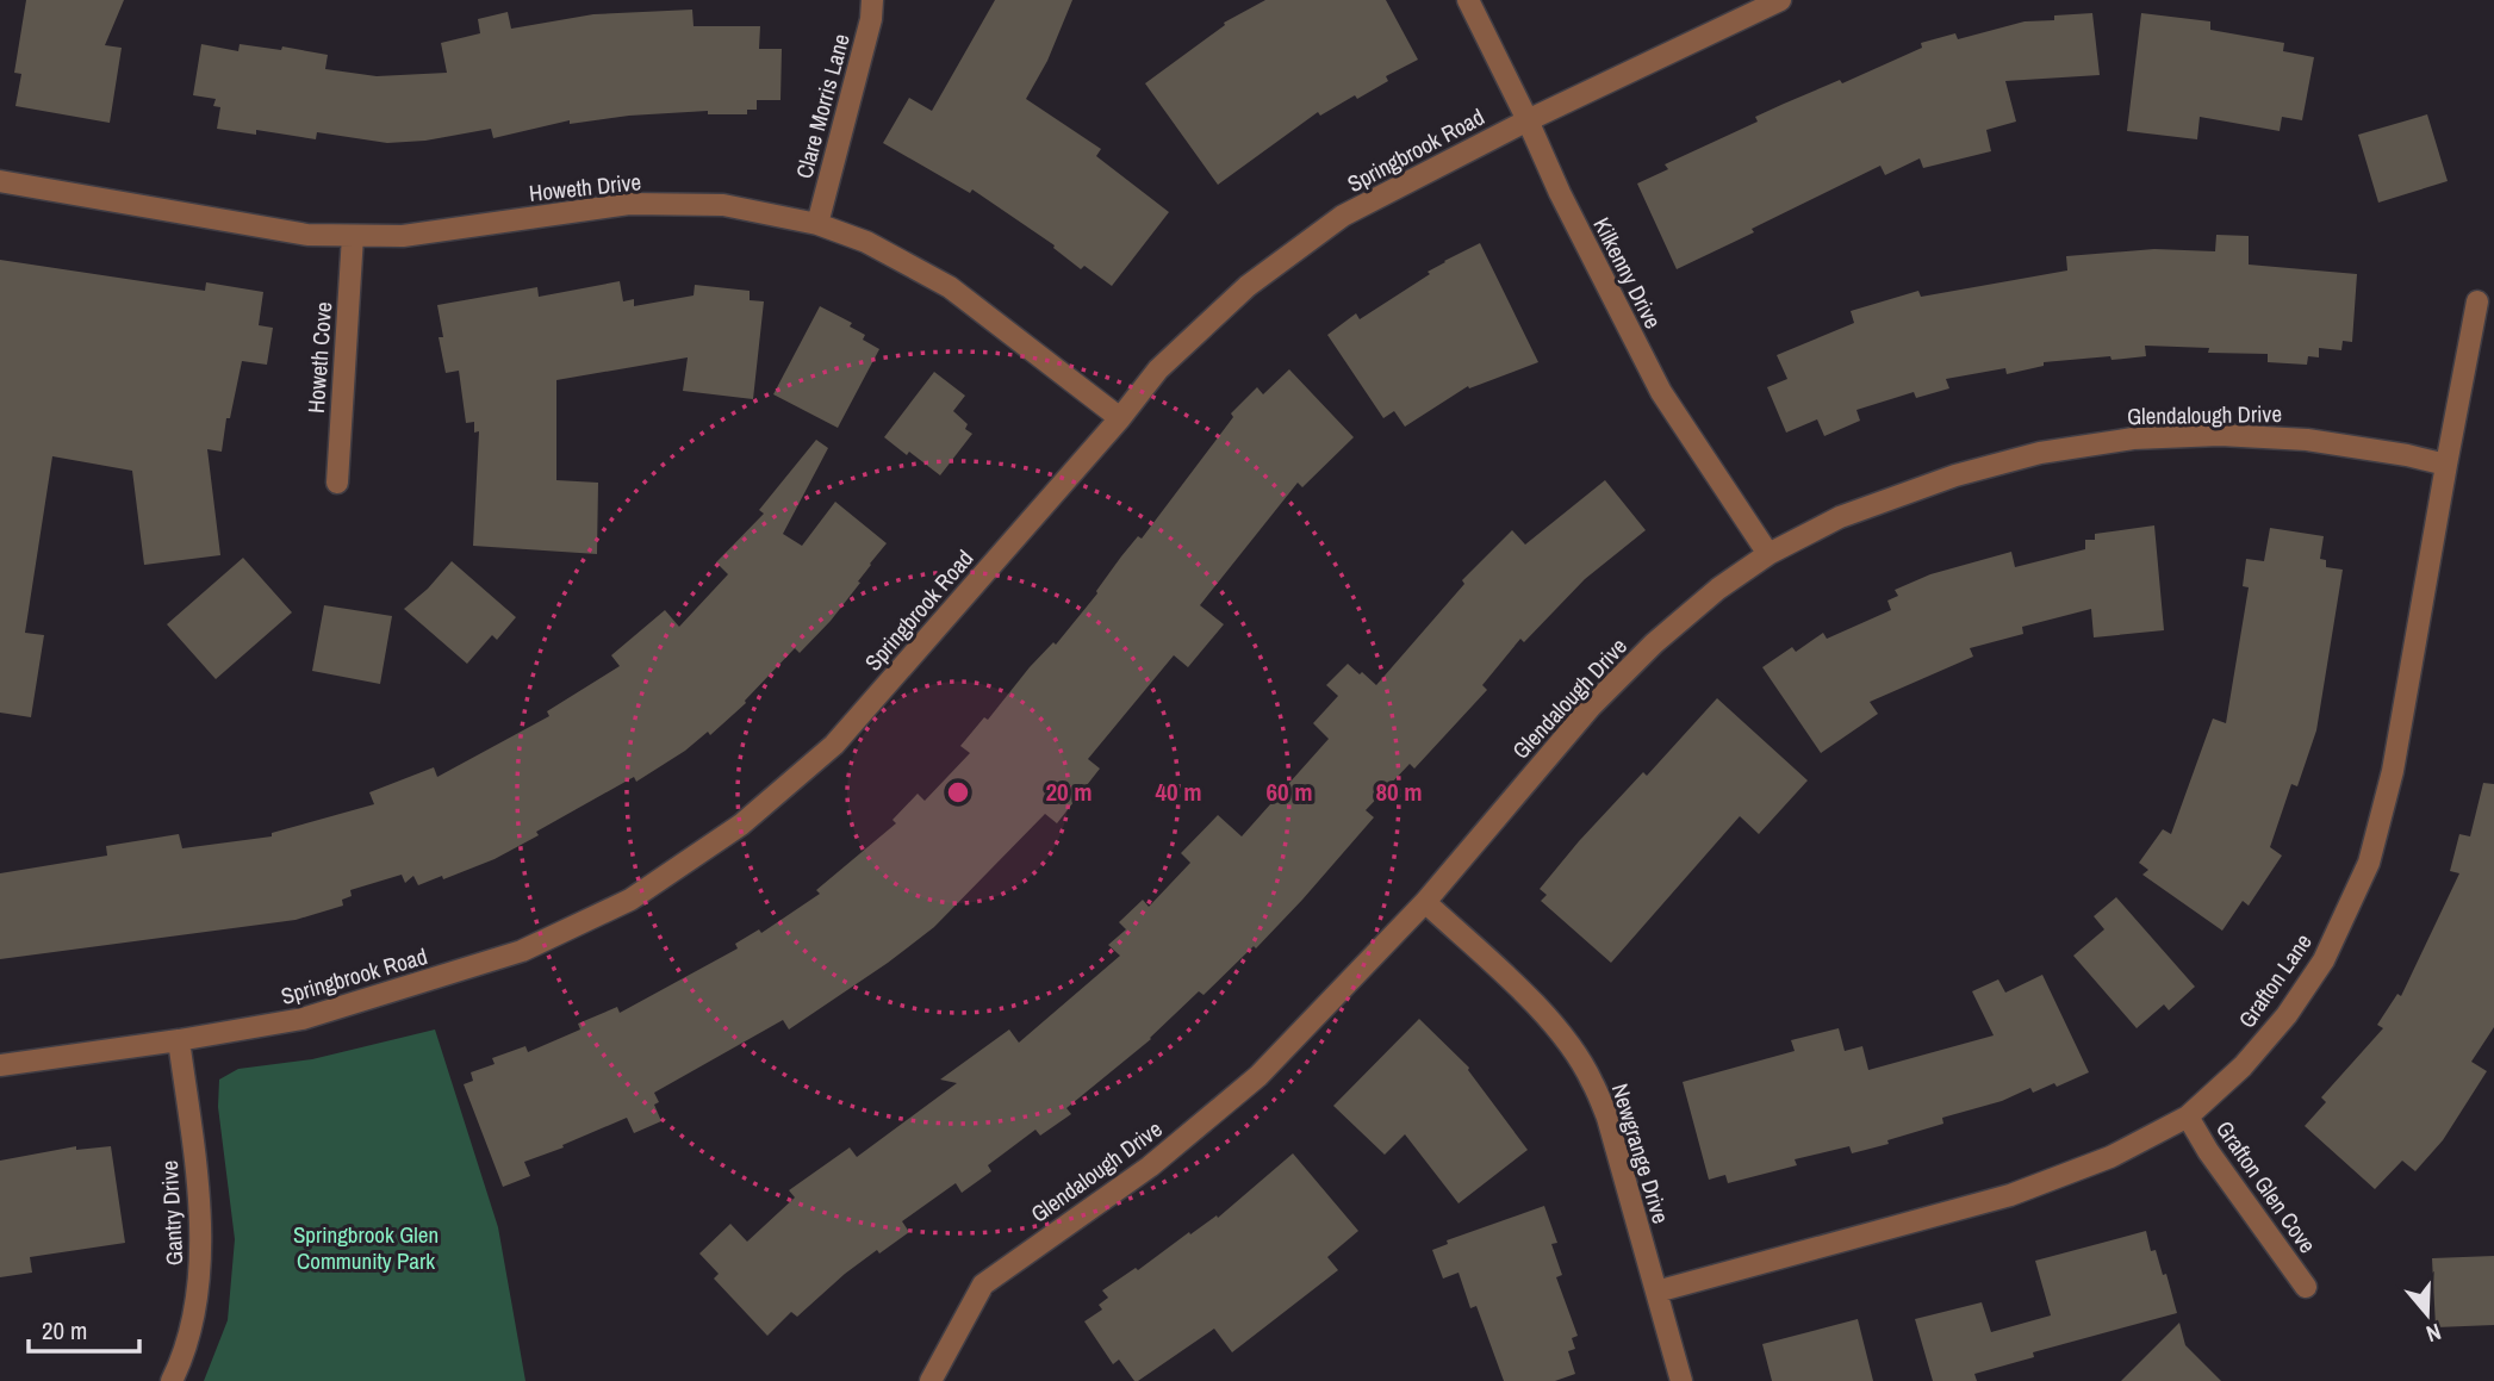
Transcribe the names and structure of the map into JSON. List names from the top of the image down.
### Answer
{
  "streets": {
    "street": [
      "Clare Morris Lane",
      "Springbrook Road",
      "Howeth Drive",
      "Kilkenny Drive",
      "Howeth Cove",
      "Glendalough Drive",
      "Grafton Lane",
      "Newgrange Drive",
      "Grafton Glen Cove",
      "Gantry Drive"
    ]
  },
  "crossings": [
    ["Clare Morris Lane", "Howeth Drive"],
    ["Springbrook Road", "Howeth Drive"],
    ["Springbrook Road", "Kilkenny Drive"],
    ["Springbrook Road", "Gantry Drive"],
    ["Howeth Drive", "Howeth Cove"],
    ["Kilkenny Drive", "Glendalough Drive"],
    ["Glendalough Drive", "Grafton Lane"],
    ["Glendalough Drive", "Newgrange Drive"],
    ["Grafton Lane", "Newgrange Drive"],
    ["Grafton Lane", "Grafton Glen Cove"]
  ],
  "parks": ["Springbrook Glen Community Park"],
  "scale_bar": "20 m",
  "north": "bottom",
  "rings": [
    "20 m",
    "40 m",
    "60 m",
    "80 m"
  ]
}
